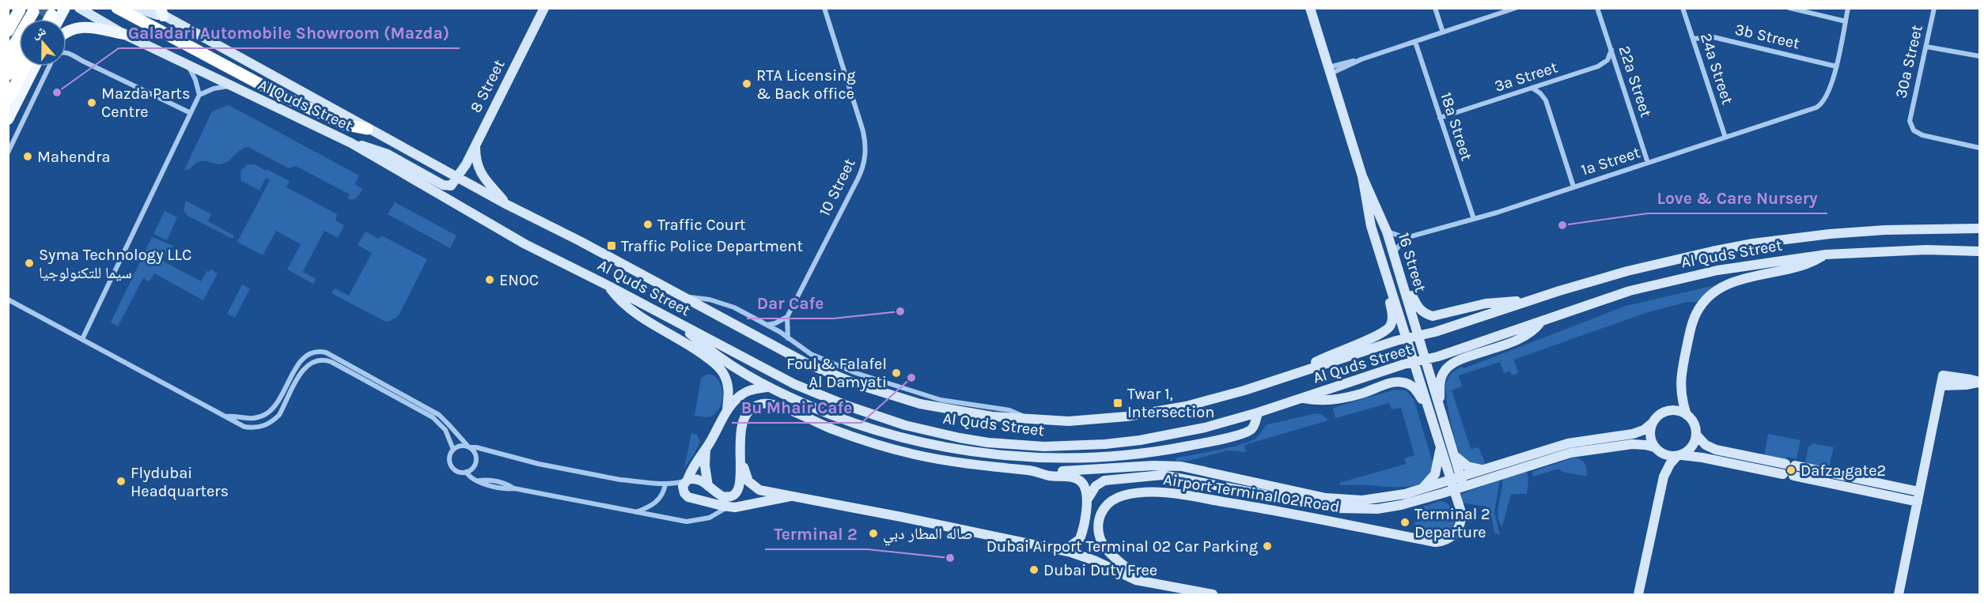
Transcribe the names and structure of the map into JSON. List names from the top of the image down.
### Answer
{
  "streets": {
    "street": [
      "3b Street",
      "30a Street",
      "24a Street",
      "3a Street",
      "22a Street",
      "8 Street",
      "Al Quds Street",
      "18a Street",
      "1a Street",
      "10 Street",
      "16 Street",
      "Airport Terminal 02 Road"
    ]
  },
  "crossings": [
    ["3b Street", "24a Street"],
    ["3b Street", "1a Street"],
    ["24a Street", "1a Street"],
    ["3a Street", "22a Street"],
    ["3a Street", "18a Street"],
    ["22a Street", "1a Street"],
    ["8 Street", "Al Quds Street"],
    ["Al Quds Street", "16 Street"],
    ["18a Street", "1a Street"]
  ],
  "places": {
    "other": [
      "RTA Licensing & Back office",
      "Galadari Automobile Showroom (Mazda)",
      "Mazda Parts Centre",
      "Mahendra",
      "Traffic Court",
      "Love & Care Nursery",
      "Syma Technology LLC سيما للتكنولوجيا",
      "ENOC",
      "Dar Cafe",
      "Foul & Falafel Al Damyati",
      "Bu Mhair Cafe",
      "Dafza gate2",
      "Flydubai Headquarters",
      "Terminal 2 Departure",
      "صاله المطار دبي",
      "Dubai Airport Terminal 02 Car Parking",
      "Terminal 2",
      "Dubai Duty Free"
    ],
    "transit": ["Traffic Police Department", "Twar 1, Intersection"]
  },
  "north": "top"
}
